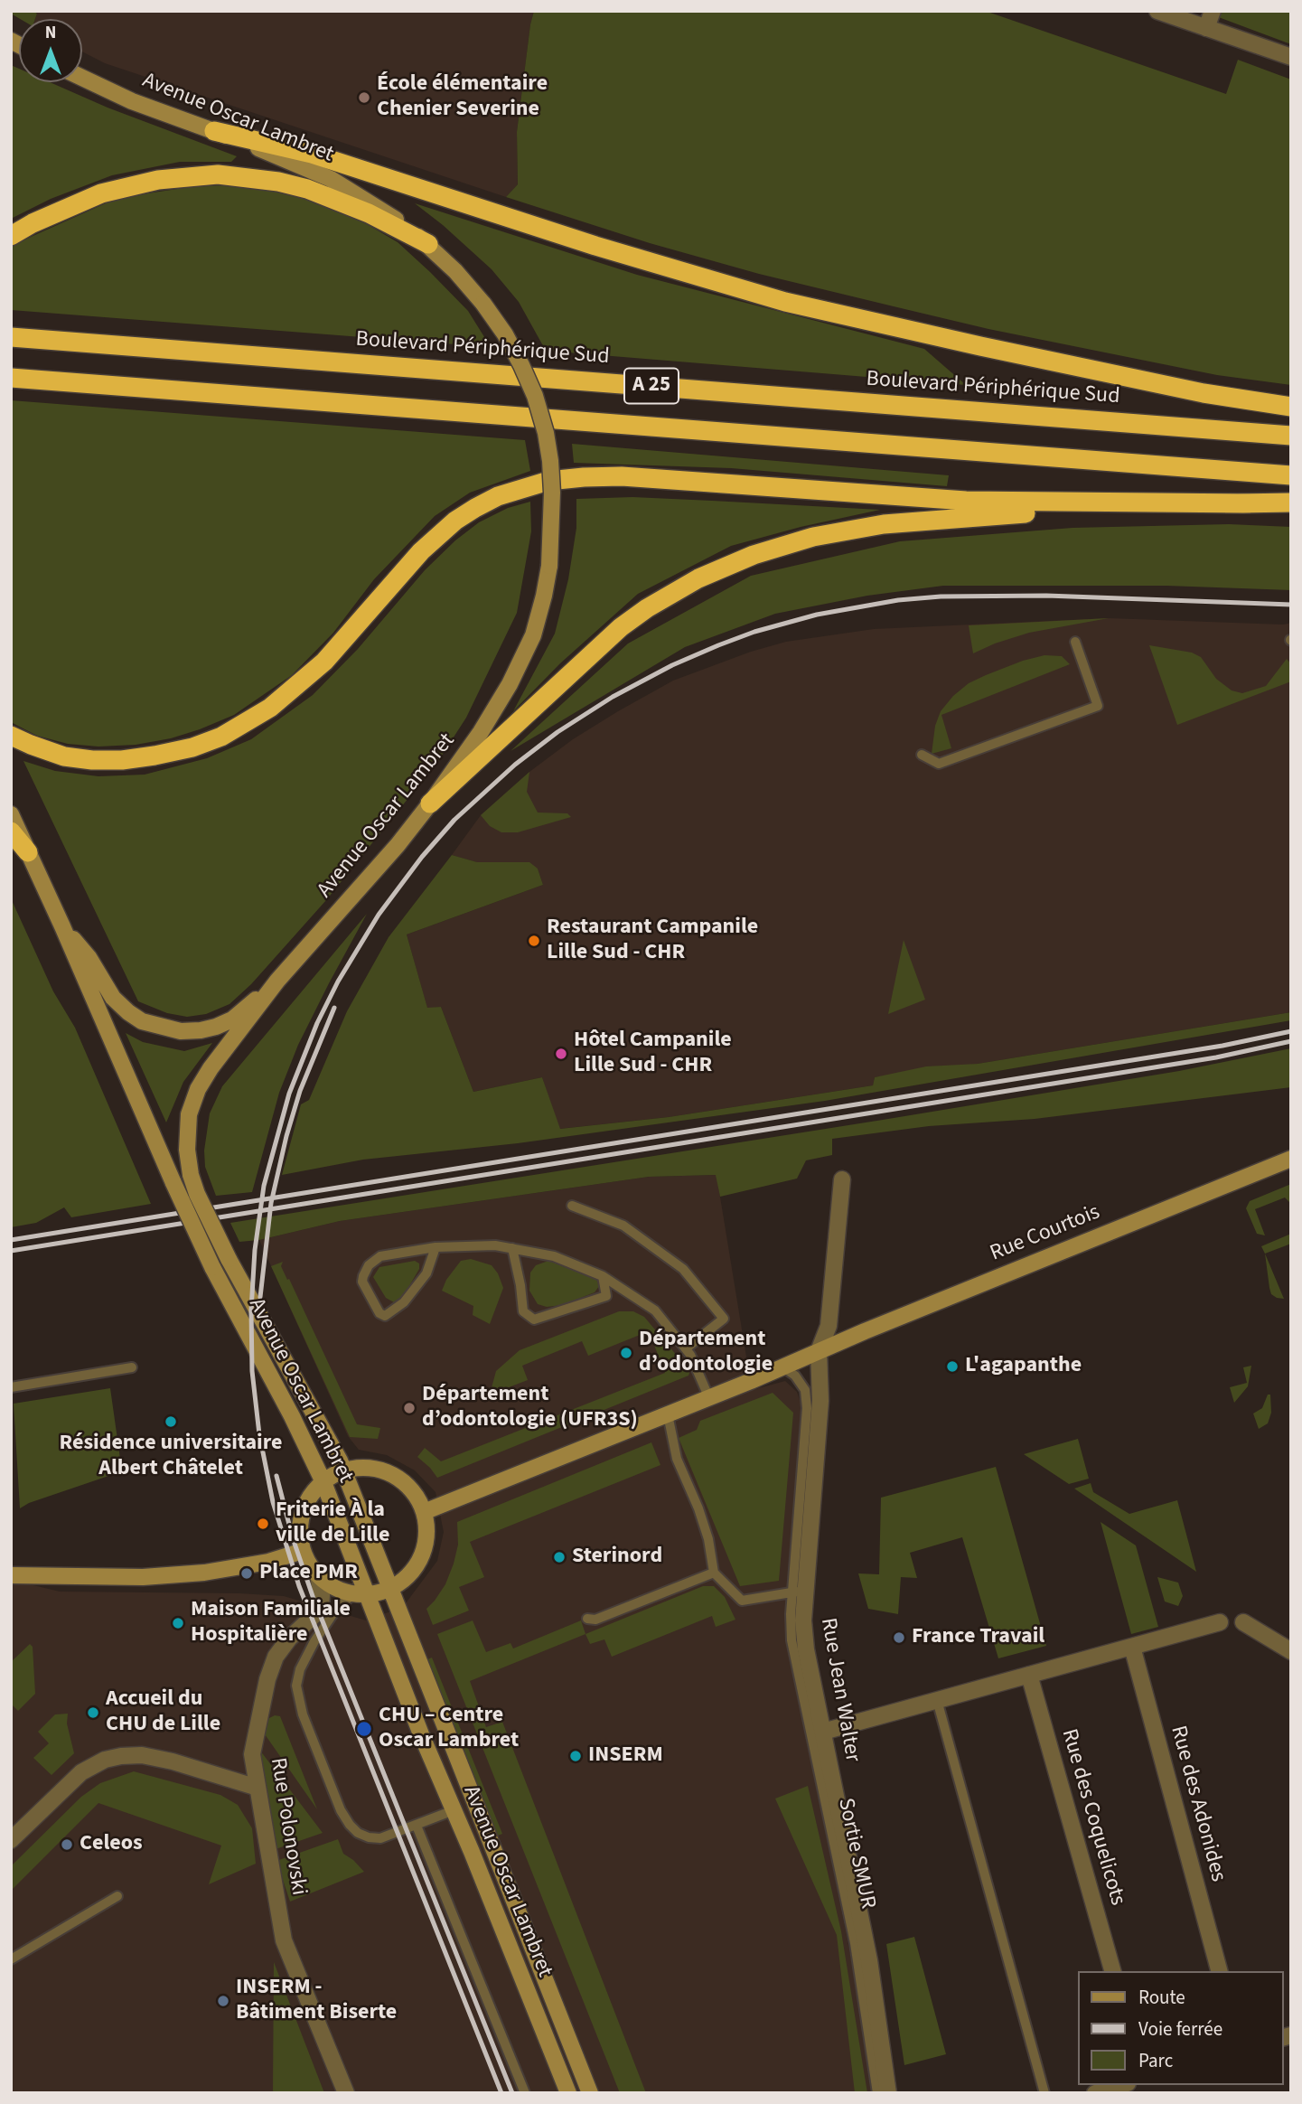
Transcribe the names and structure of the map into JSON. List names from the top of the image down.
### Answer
{
  "streets": {
    "highway": ["Boulevard Périphérique Sud", "A 25"],
    "main road": ["Avenue Oscar Lambret", "Rue Courtois"],
    "street": [
      "Rue Jean Walter",
      "Rue des Adonides",
      "Rue des Coquelicots",
      "Rue Polonovski"
    ],
    "lane": ["Sortie SMUR"]
  },
  "crossings": [
    ["Rue Courtois", "Rue Jean Walter"],
    ["Rue Courtois", "Sortie SMUR"],
    ["Rue Jean Walter", "Sortie SMUR"]
  ],
  "places": [
    "École élémentaire Chenier Severine",
    "Restaurant Campanile Lille Sud - CHR",
    "Hôtel Campanile Lille Sud - CHR",
    "Département d’odontologie",
    "L'agapanthe",
    "Département d’odontologie (UFR3S)",
    "Résidence universitaire Albert Châtelet",
    "Friterie À la ville de Lille",
    "Sterinord",
    "Place PMR",
    "Maison Familiale Hospitalière",
    "France Travail",
    "Accueil du CHU de Lille",
    "CHU – Centre Oscar Lambret",
    "INSERM",
    "Celeos",
    "INSERM - Bâtiment Biserte"
  ],
  "legend": ["Route", "Voie ferrée", "Parc"],
  "north": "top"
}
